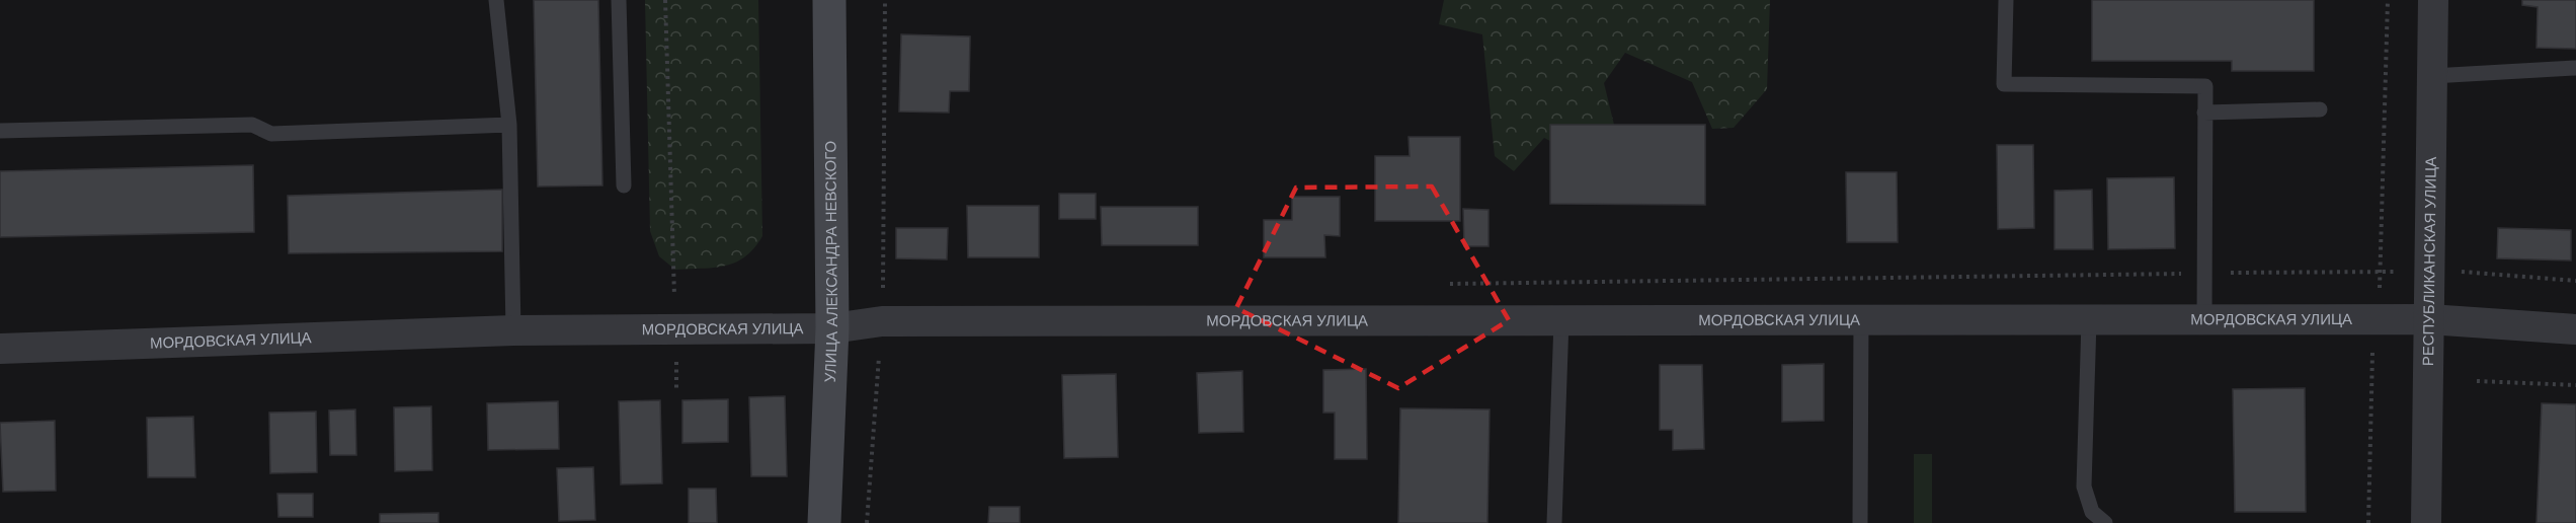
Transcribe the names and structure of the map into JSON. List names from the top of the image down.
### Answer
{
  "streets": {
    "main road": ["УЛИЦА АЛЕКСАНДРА НЕВСКОГО"],
    "street": ["РЕСПУБЛИКАНСКАЯ УЛИЦА", "МОРДОВСКАЯ УЛИЦА"]
  },
  "crossings": [
    ["УЛИЦА АЛЕКСАНДРА НЕВСКОГО", "МОРДОВСКАЯ УЛИЦА"],
    ["РЕСПУБЛИКАНСКАЯ УЛИЦА", "МОРДОВСКАЯ УЛИЦА"]
  ]
}
